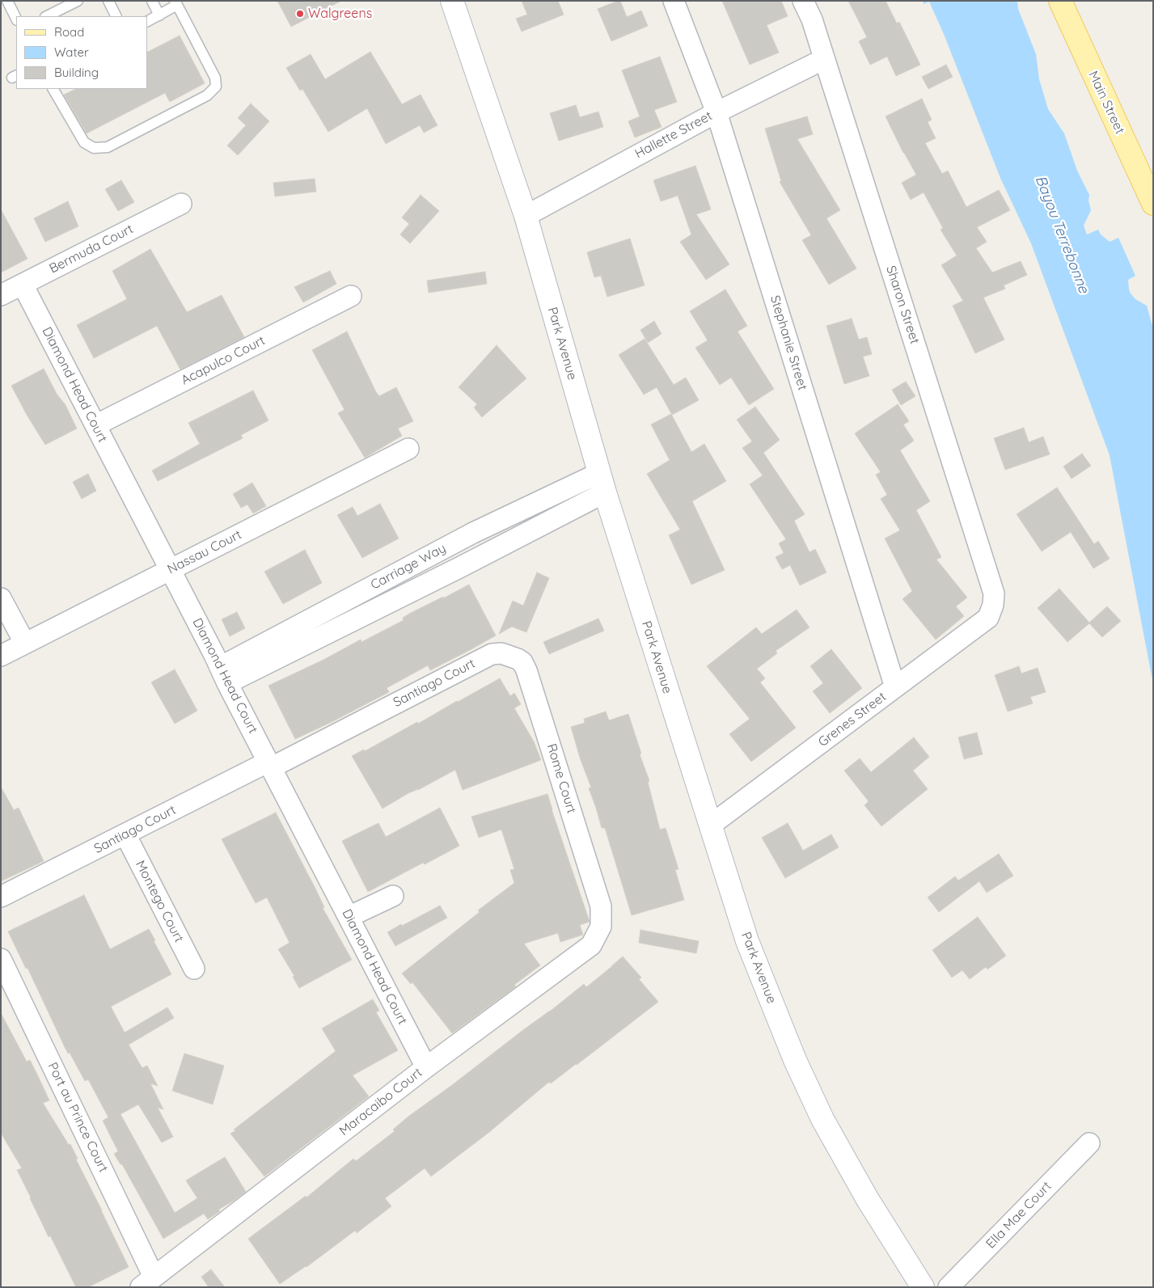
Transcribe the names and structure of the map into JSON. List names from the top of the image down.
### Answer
{
  "streets": {
    "main road": ["Main Street", "Park Avenue"],
    "street": [
      "Hallette Street",
      "Bermuda Court",
      "Sharon Street",
      "Stephanie Street",
      "Acapulco Court",
      "Diamond Head Court",
      "Nassau Court",
      "Carriage Way",
      "Santiago Court",
      "Grenes Street",
      "Rome Court",
      "Montego Court",
      "Maracaibo Court",
      "Port au Prince Court",
      "Ella Mae Court"
    ]
  },
  "crossings": [
    ["Hallette Street", "Sharon Street"],
    ["Hallette Street", "Stephanie Street"],
    ["Hallette Street", "Park Avenue"],
    ["Bermuda Court", "Diamond Head Court"],
    ["Sharon Street", "Grenes Street"],
    ["Stephanie Street", "Grenes Street"],
    ["Park Avenue", "Carriage Way"],
    ["Park Avenue", "Grenes Street"],
    ["Acapulco Court", "Diamond Head Court"],
    ["Diamond Head Court", "Nassau Court"],
    ["Diamond Head Court", "Carriage Way"],
    ["Diamond Head Court", "Santiago Court"],
    ["Diamond Head Court", "Maracaibo Court"],
    ["Santiago Court", "Rome Court"],
    ["Santiago Court", "Montego Court"],
    ["Rome Court", "Maracaibo Court"],
    ["Maracaibo Court", "Port au Prince Court"]
  ],
  "water": ["Bayou Terrebonne"],
  "places": ["Walgreens"],
  "legend": ["Road", "Water", "Building"]
}
